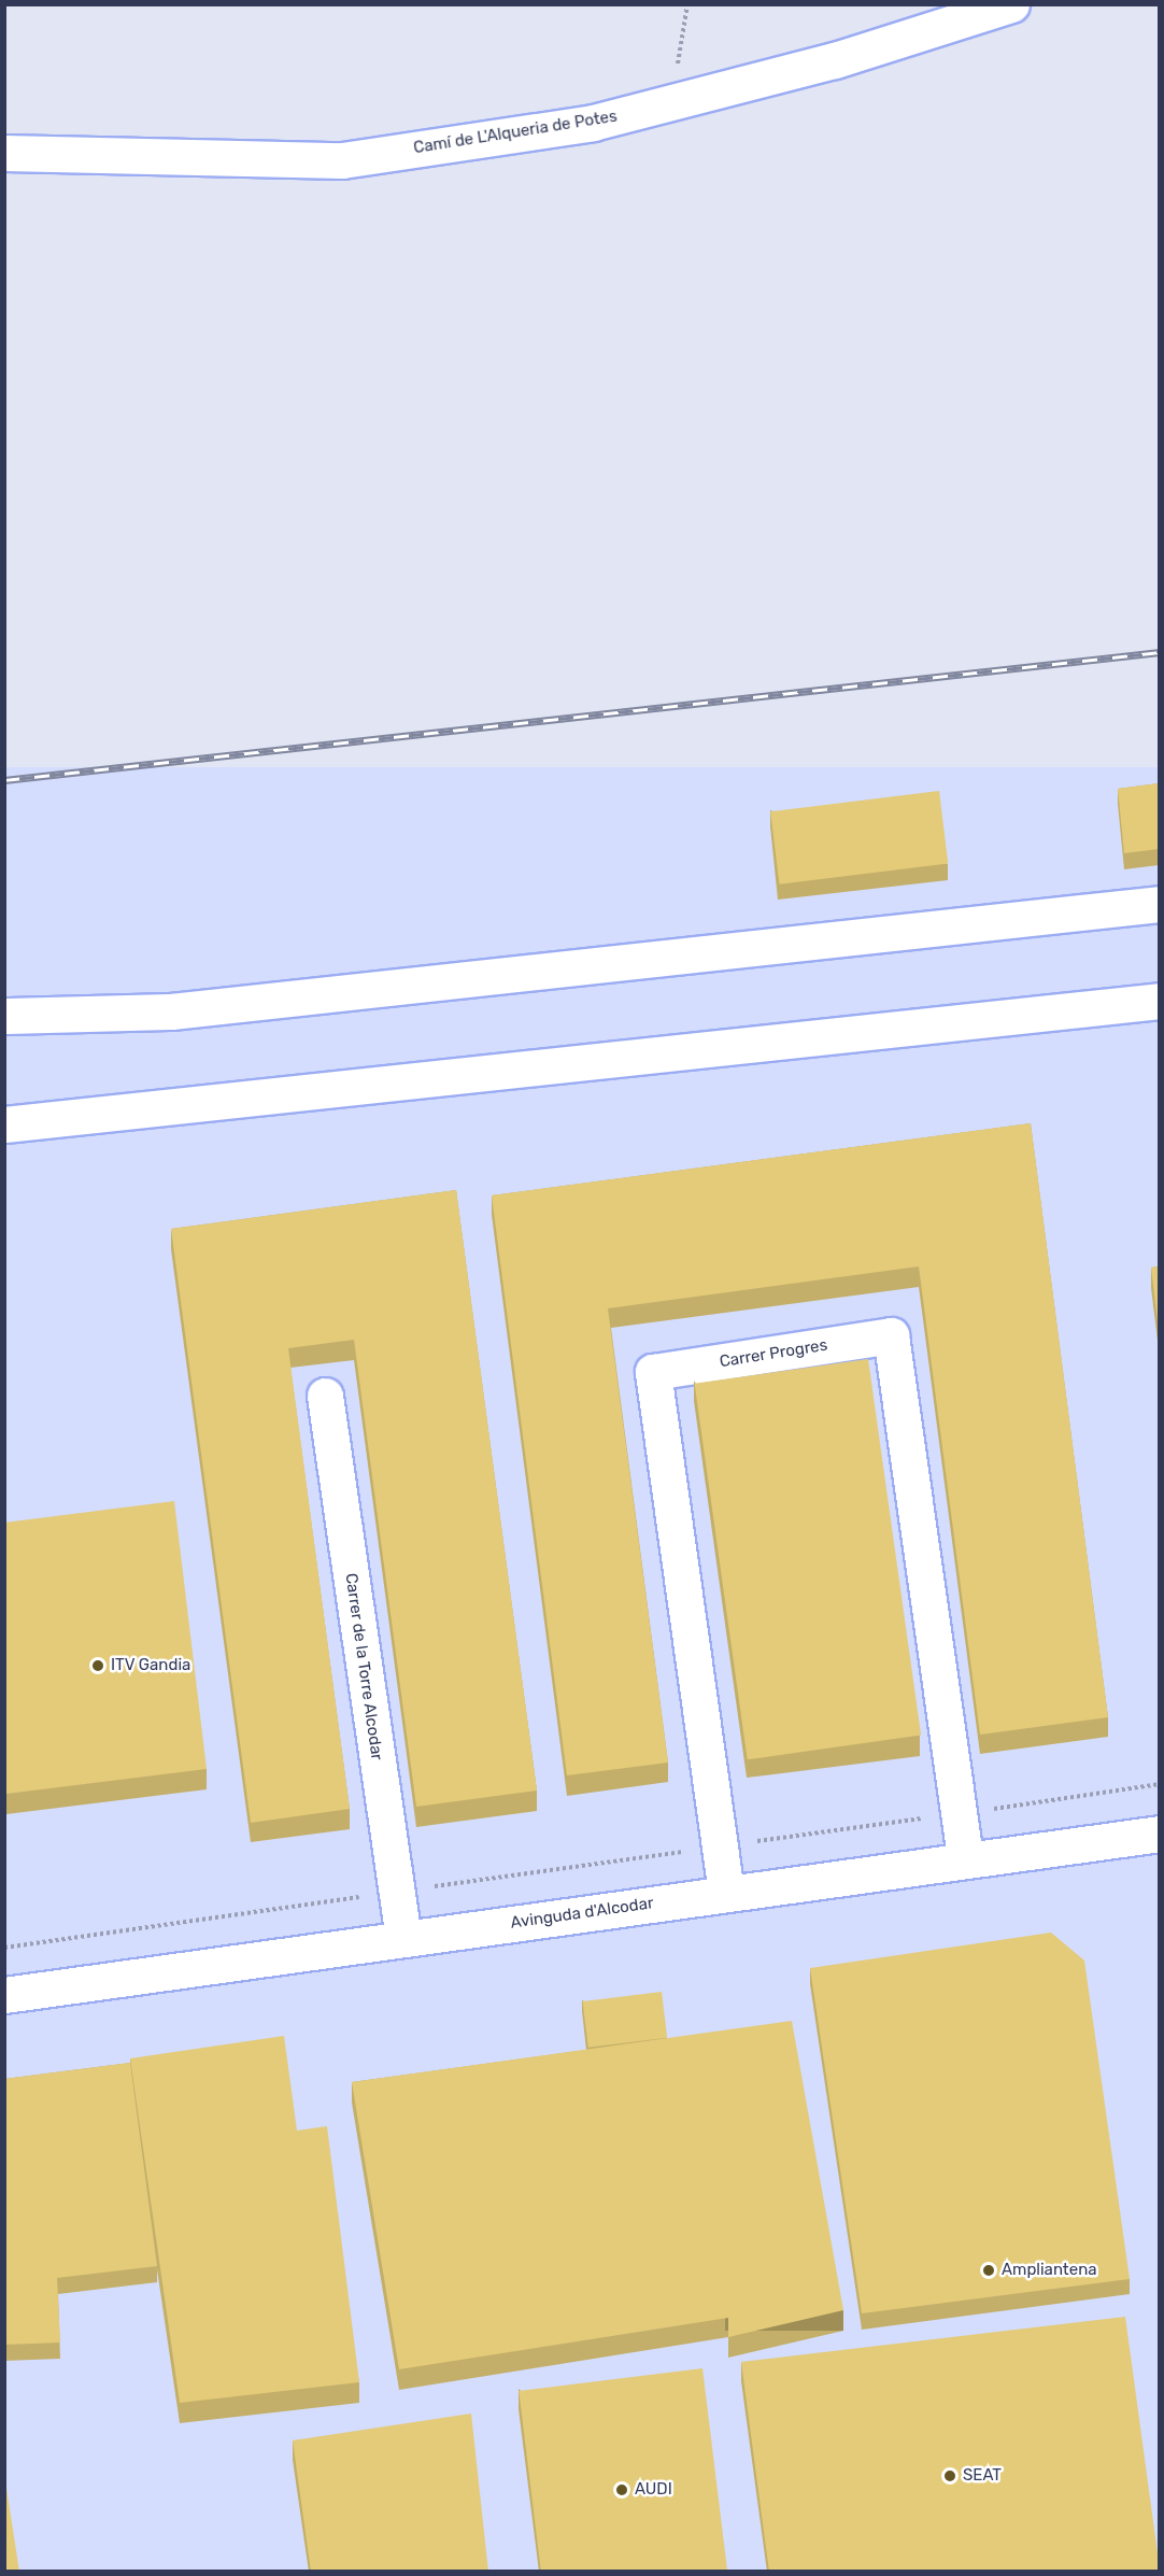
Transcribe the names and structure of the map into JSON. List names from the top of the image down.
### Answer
{
  "streets": {
    "street": [
      "Camí de L'Alqueria de Potes",
      "Carrer Progres",
      "Carrer de la Torre Alcodar",
      "Avinguda d'Alcodar"
    ]
  },
  "crossings": [
    ["Carrer Progres", "Avinguda d'Alcodar"],
    ["Carrer de la Torre Alcodar", "Avinguda d'Alcodar"]
  ],
  "places": [
    "ITV Gandia",
    "Ampliantena",
    "SEAT",
    "AUDI"
  ]
}
